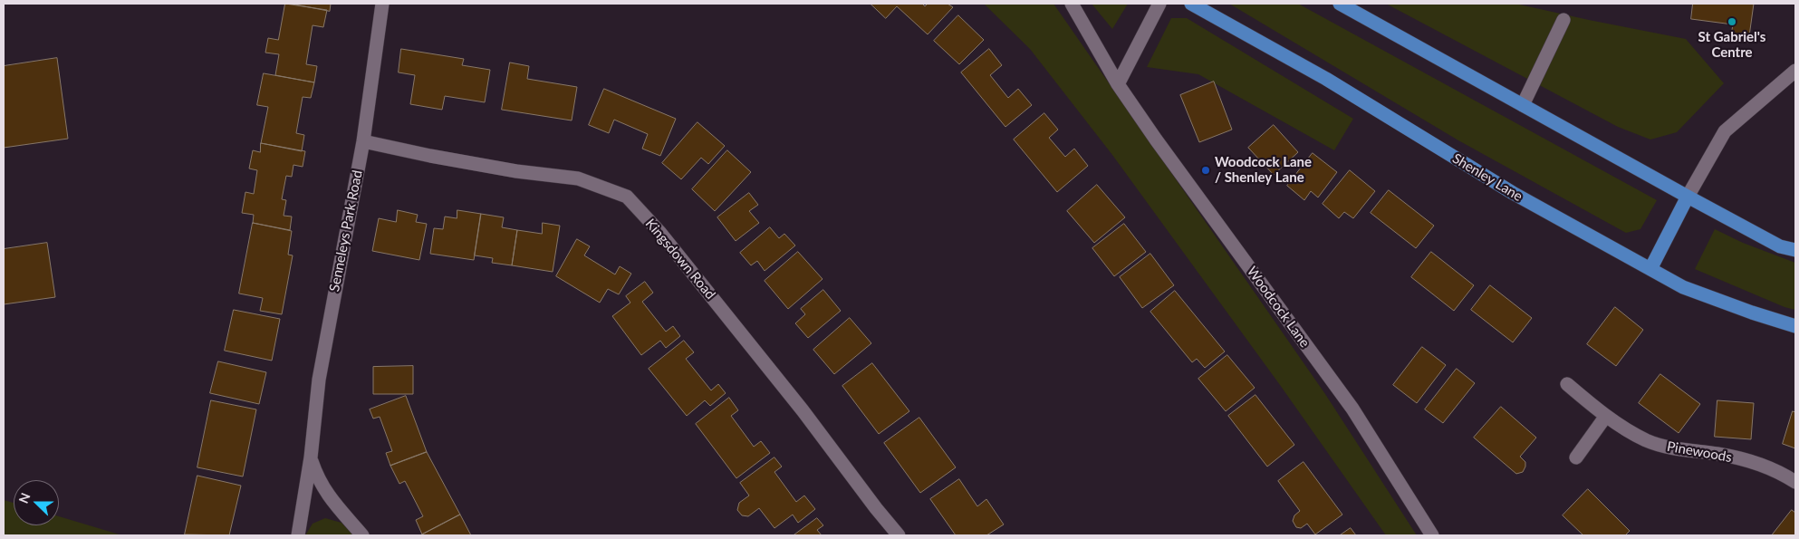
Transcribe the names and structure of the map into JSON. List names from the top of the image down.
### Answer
{
  "streets": {
    "main road": ["Shenley Lane"],
    "street": [
      "Senneleys Park Road",
      "Kingsdown Road",
      "Woodcock Lane",
      "Pinewoods"
    ]
  },
  "crossings": [
    ["Senneleys Park Road", "Kingsdown Road"]
  ],
  "places": ["St Gabriel's Centre", "Woodcock Lane / Shenley Lane"],
  "north": "left"
}
